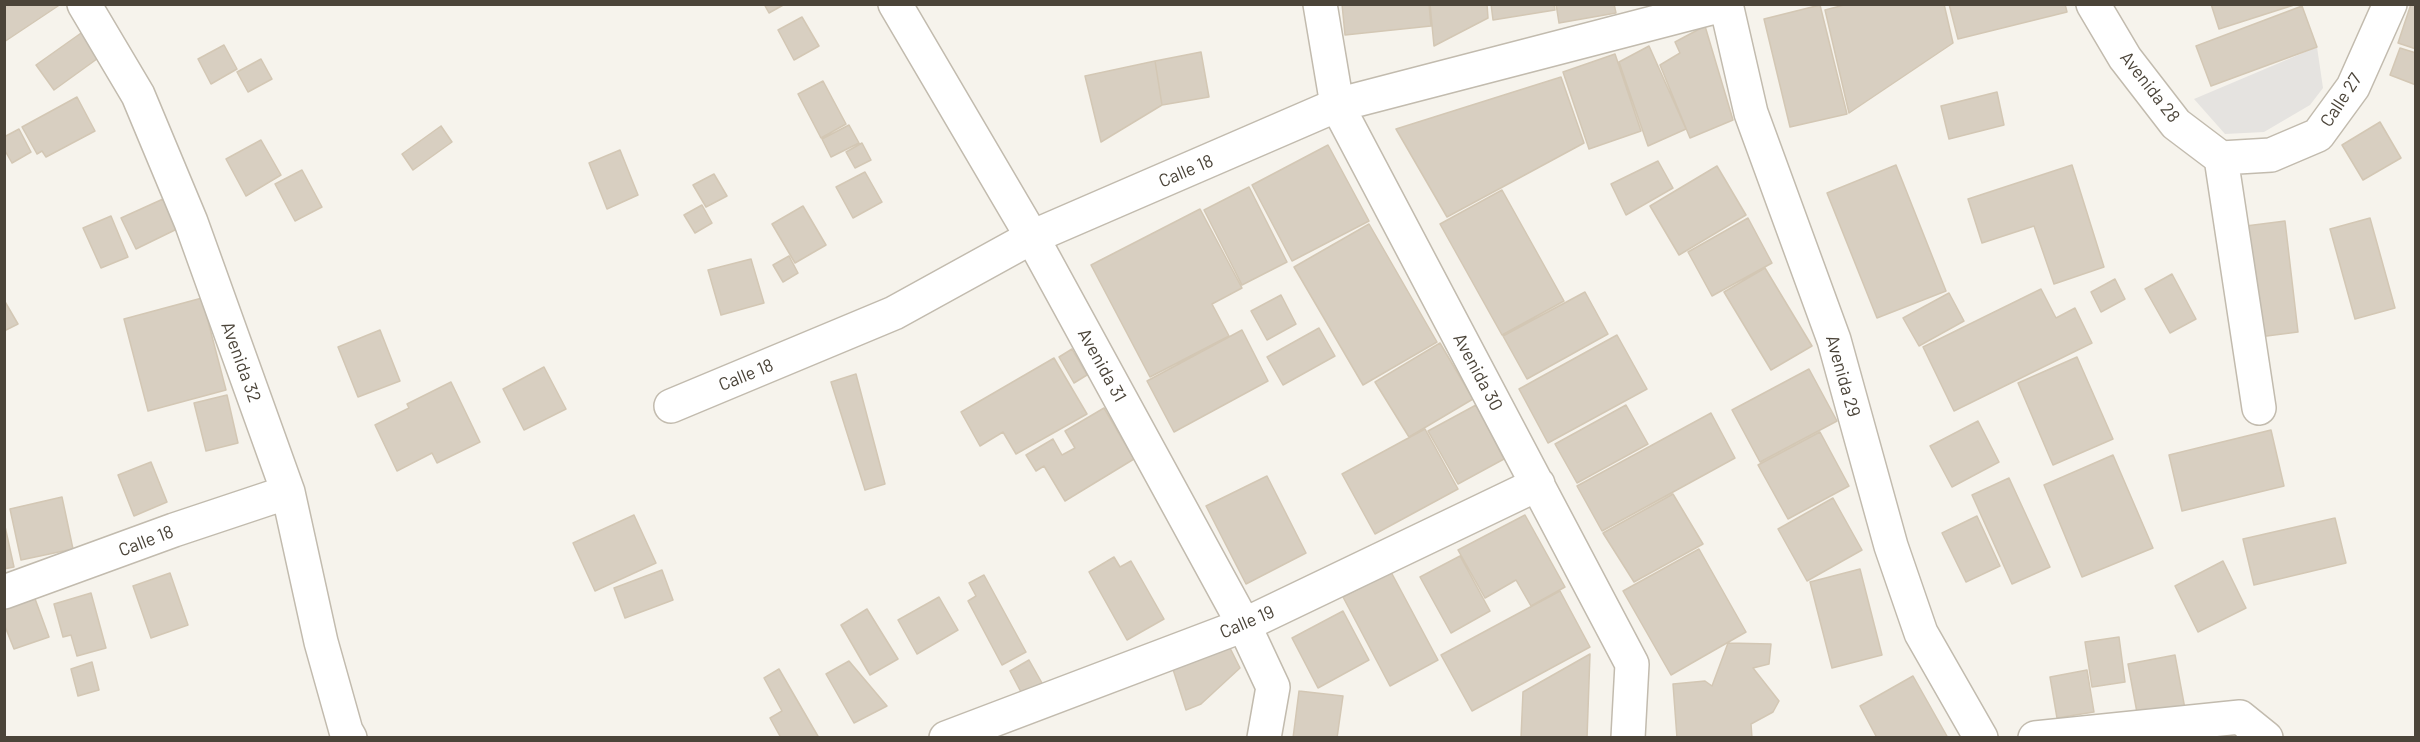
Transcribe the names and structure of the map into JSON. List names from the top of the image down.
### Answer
{
  "streets": {
    "street": [
      "Avenida 28",
      "Calle 27",
      "Calle 18",
      "Avenida 32",
      "Avenida 31",
      "Avenida 30",
      "Avenida 29",
      "Calle 19"
    ]
  },
  "crossings": [
    ["Avenida 28", "Calle 27"],
    ["Calle 18", "Avenida 32"],
    ["Calle 18", "Avenida 31"],
    ["Calle 18", "Avenida 30"],
    ["Calle 18", "Avenida 29"],
    ["Avenida 31", "Calle 19"],
    ["Avenida 30", "Calle 19"]
  ]
}
